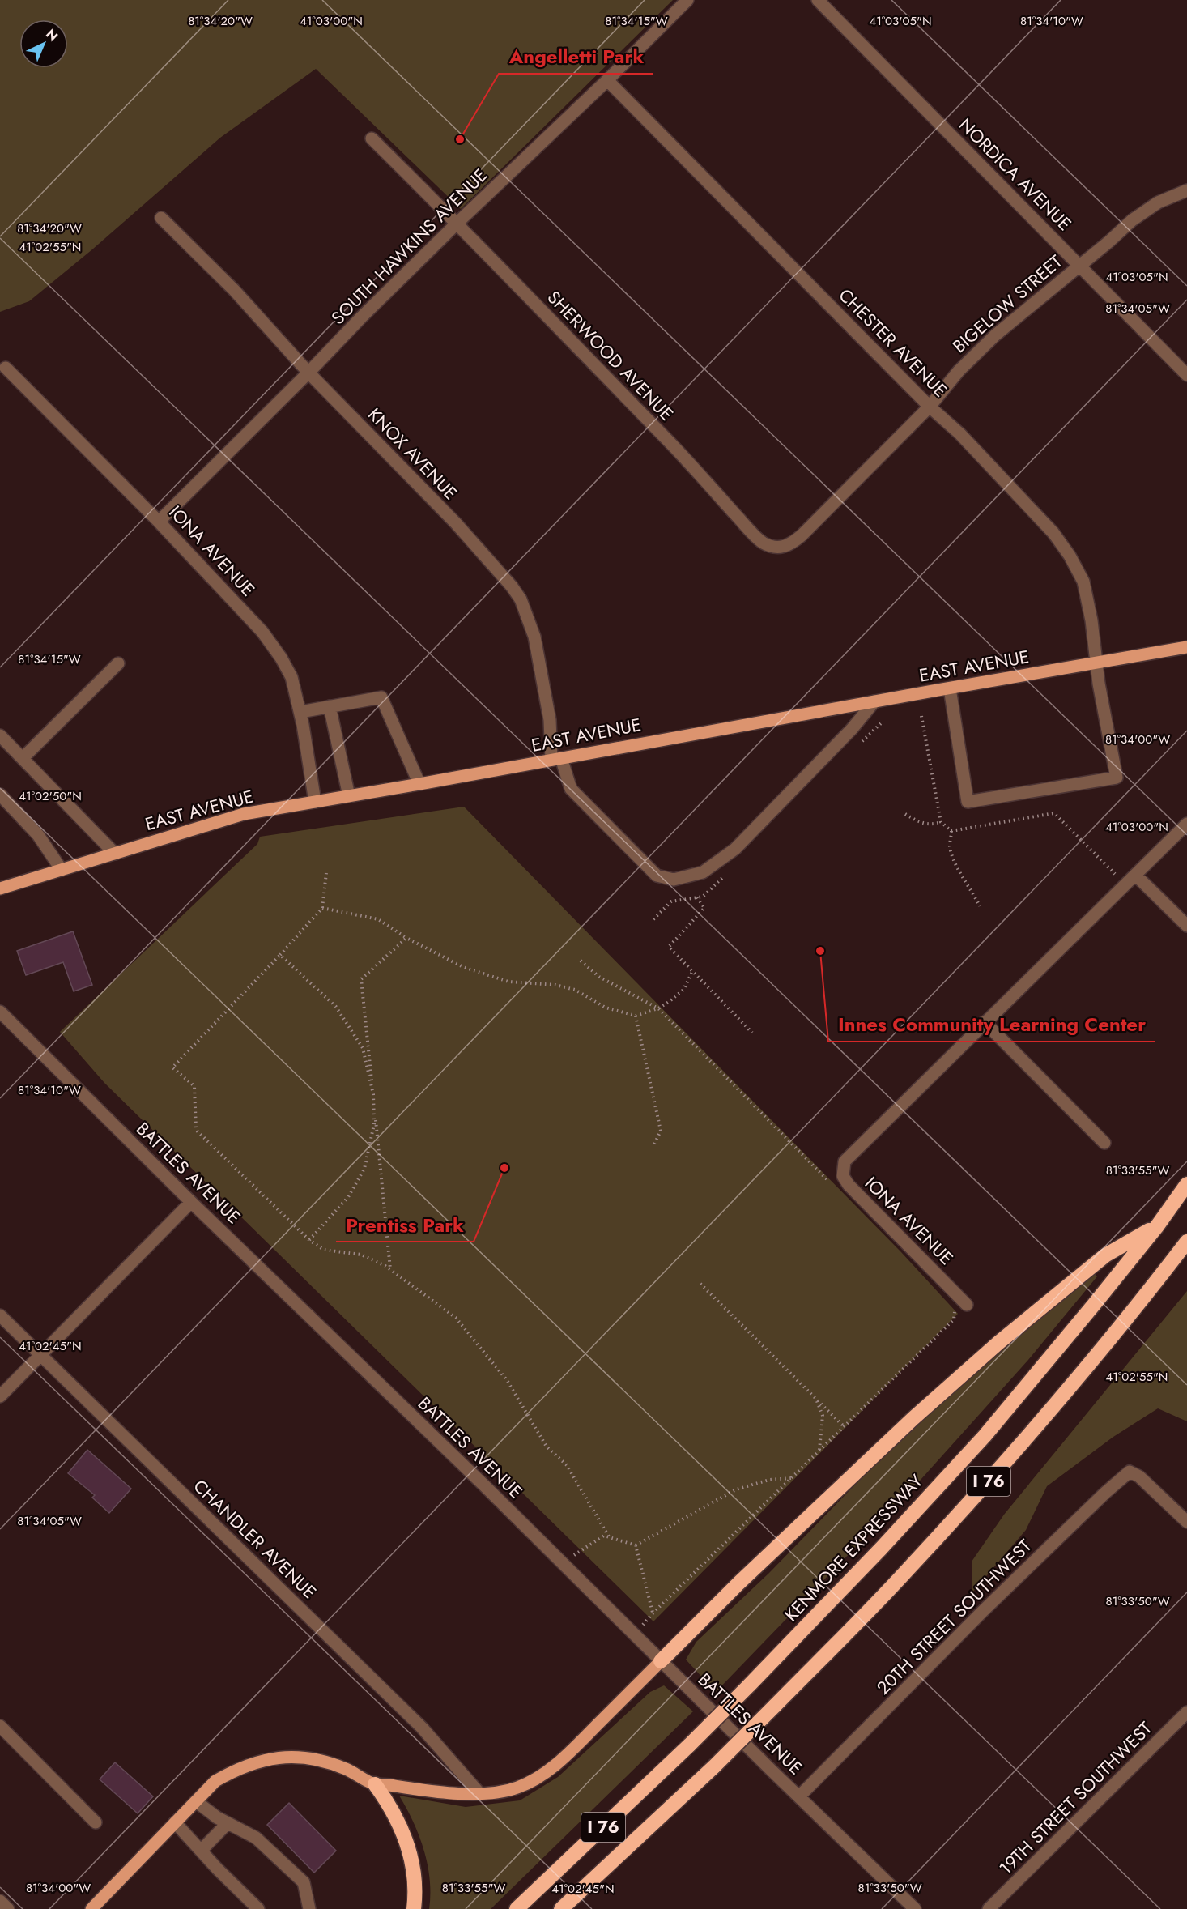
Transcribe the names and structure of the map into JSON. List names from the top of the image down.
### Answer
{
  "streets": {
    "highway": ["I 76", "KENMORE EXPRESSWAY"],
    "main road": ["EAST AVENUE"],
    "street": [
      "NORDICA AVENUE",
      "SOUTH HAWKINS AVENUE",
      "BIGELOW STREET",
      "CHESTER AVENUE",
      "SHERWOOD AVENUE",
      "KNOX AVENUE",
      "IONA AVENUE",
      "BATTLES AVENUE",
      "CHANDLER AVENUE",
      "20TH STREET SOUTHWEST",
      "19TH STREET SOUTHWEST"
    ]
  },
  "crossings": [
    ["NORDICA AVENUE", "BIGELOW STREET"],
    ["SOUTH HAWKINS AVENUE", "CHESTER AVENUE"],
    ["SOUTH HAWKINS AVENUE", "SHERWOOD AVENUE"],
    ["SOUTH HAWKINS AVENUE", "KNOX AVENUE"],
    ["SOUTH HAWKINS AVENUE", "IONA AVENUE"],
    ["BIGELOW STREET", "CHESTER AVENUE"],
    ["BIGELOW STREET", "SHERWOOD AVENUE"],
    ["CHESTER AVENUE", "EAST AVENUE"],
    ["KNOX AVENUE", "EAST AVENUE"],
    ["IONA AVENUE", "EAST AVENUE"],
    ["BATTLES AVENUE", "20TH STREET SOUTHWEST"]
  ],
  "places": ["Angelletti Park", "Innes Community Learning Center", "Prentiss Park"],
  "north": "top right",
  "coordinates": [
    "41°03'00\"N",
    "41°03'05\"N",
    "81°34'20\"W",
    "81°34'15\"W",
    "81°34'10\"W",
    "41°02'55\"N",
    "81°34'05\"W",
    "81°34'00\"W",
    "41°02'50\"N",
    "81°33'55\"W",
    "41°02'45\"N",
    "81°33'50\"W"
  ]
}
